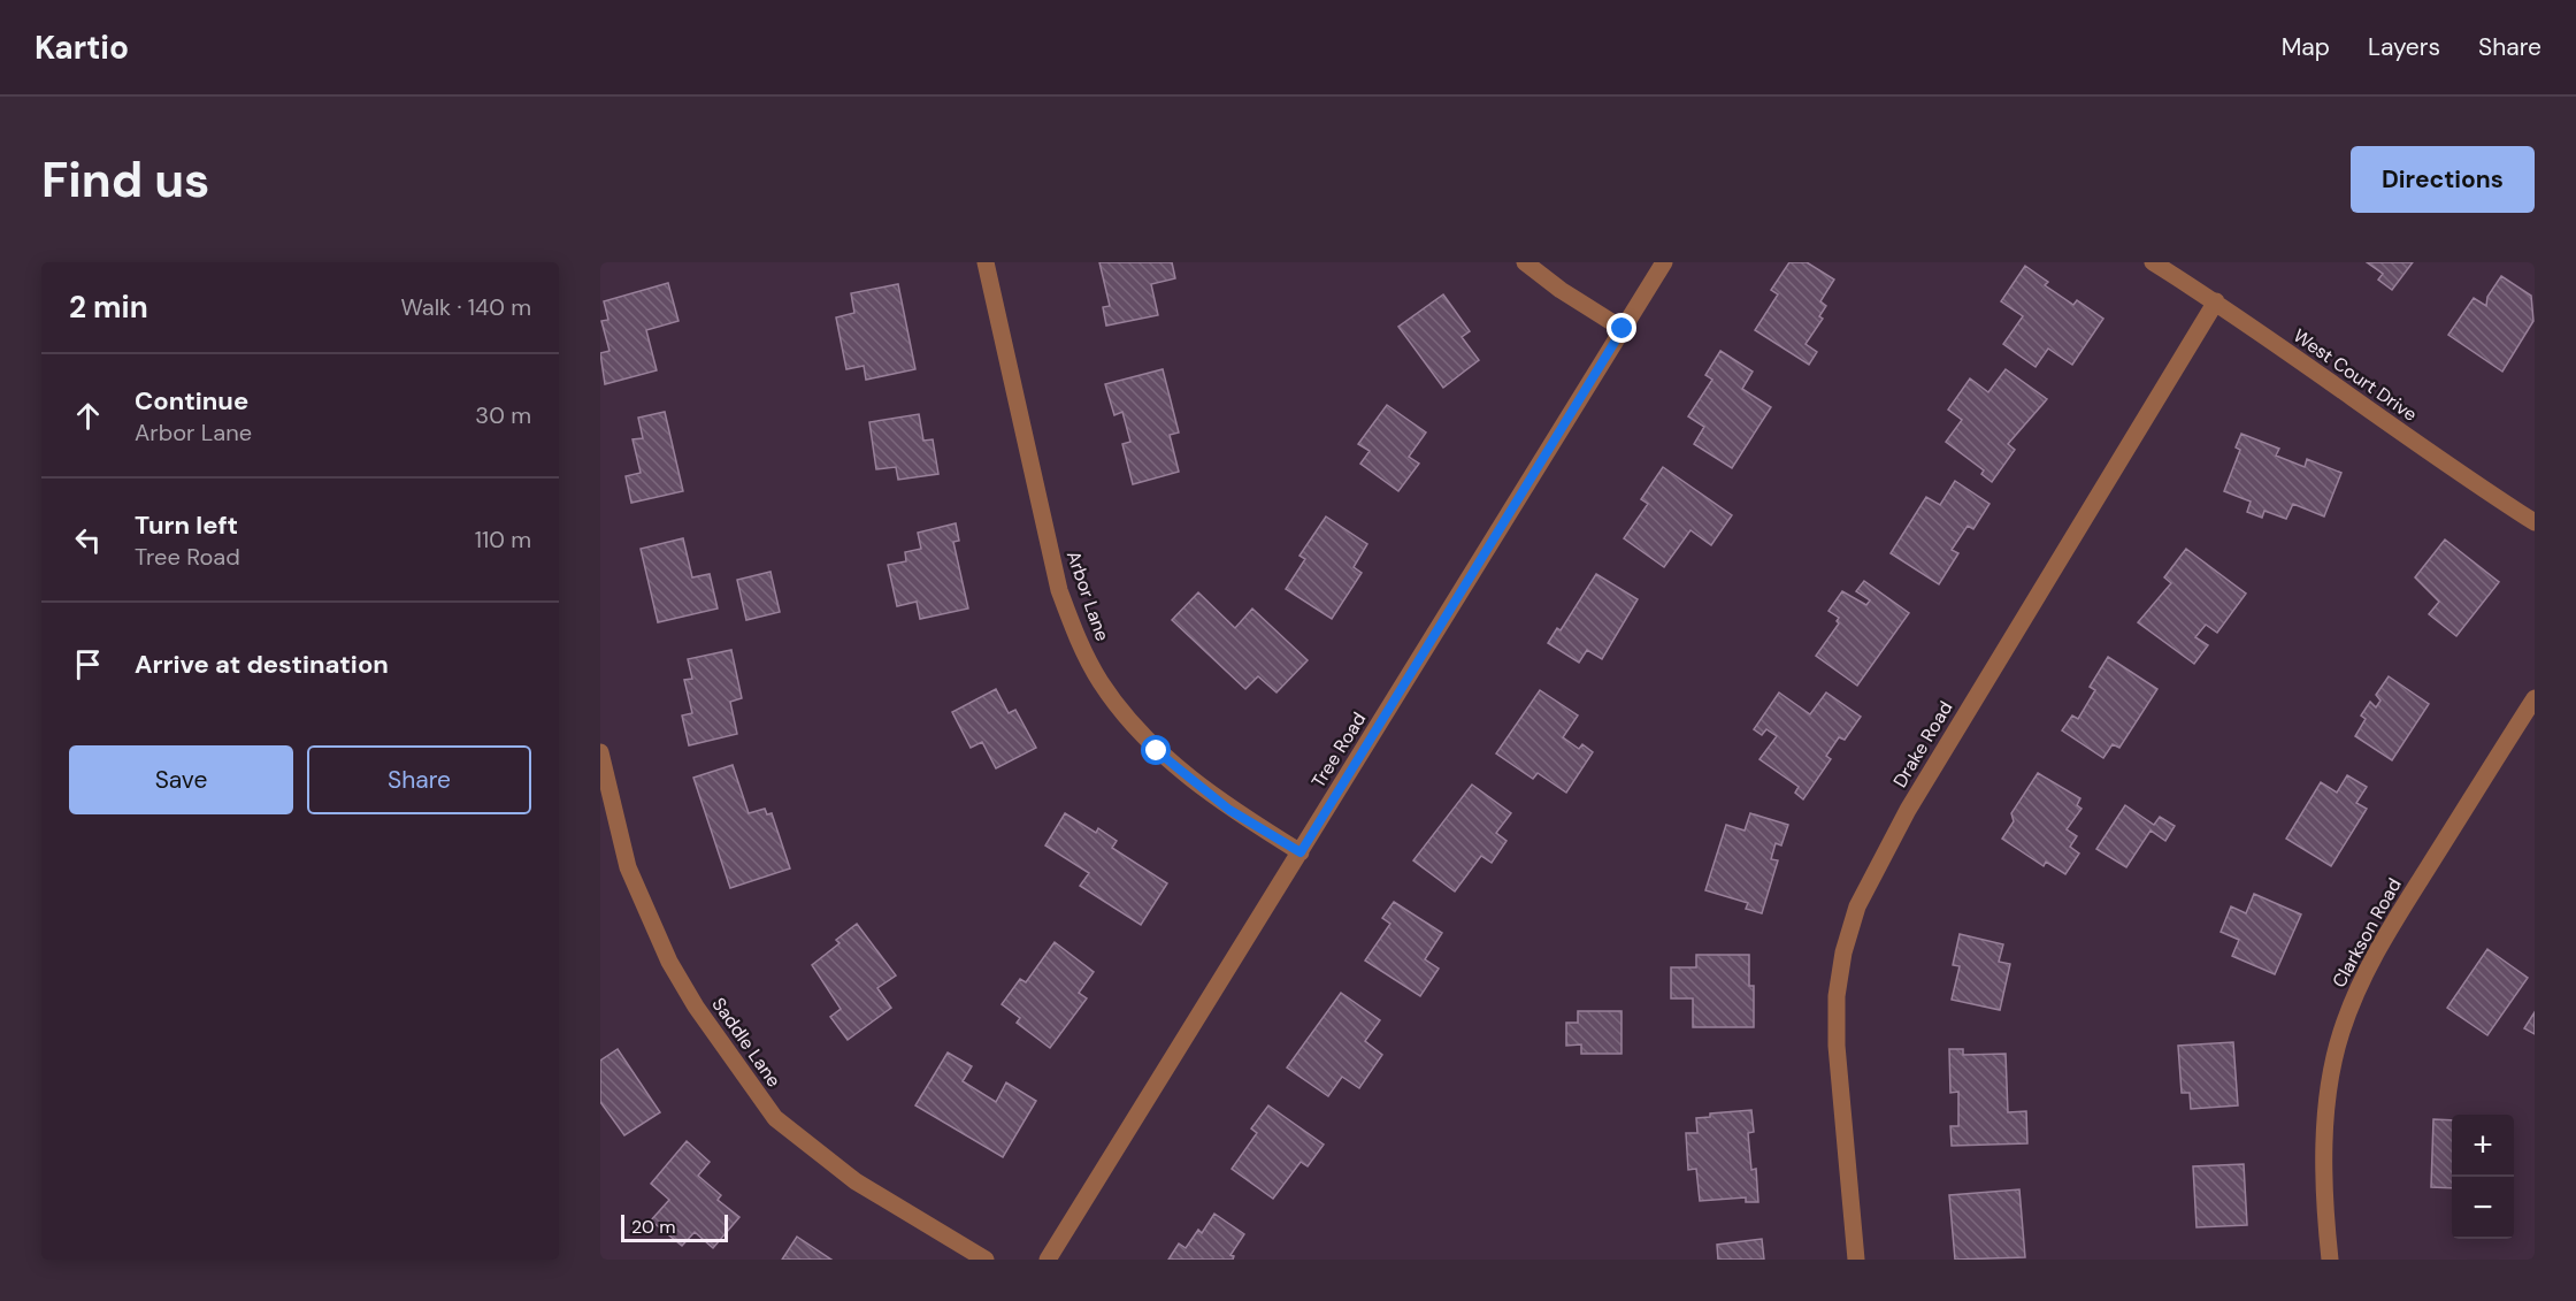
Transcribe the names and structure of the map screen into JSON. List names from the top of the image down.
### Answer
{
  "streets": {
    "street": [
      "West Court Drive",
      "Arbor Lane",
      "Drake Road",
      "Tree Road",
      "Clarkson Road",
      "Saddle Lane"
    ]
  },
  "crossings": [
    ["West Court Drive", "Drake Road"],
    ["Arbor Lane", "Tree Road"]
  ],
  "scale_bar": "20 m",
  "page": {
    "header": "Kartio",
    "nav": ["Map", "Layers", "Share"],
    "buttons": [
      "Directions",
      ["Save", "Share"]
    ],
    "title": "Find us",
    "heading": ["2 min", "Walk · 140 m"],
    "list": [
      ["Continue", "Arbor Lane", "30 m"],
      ["Turn left", "Tree Road", "110 m"],
      "Arrive at destination"
    ],
    "map_buttons": ["+", "−"],
    "scale": "20 m"
  }
}
